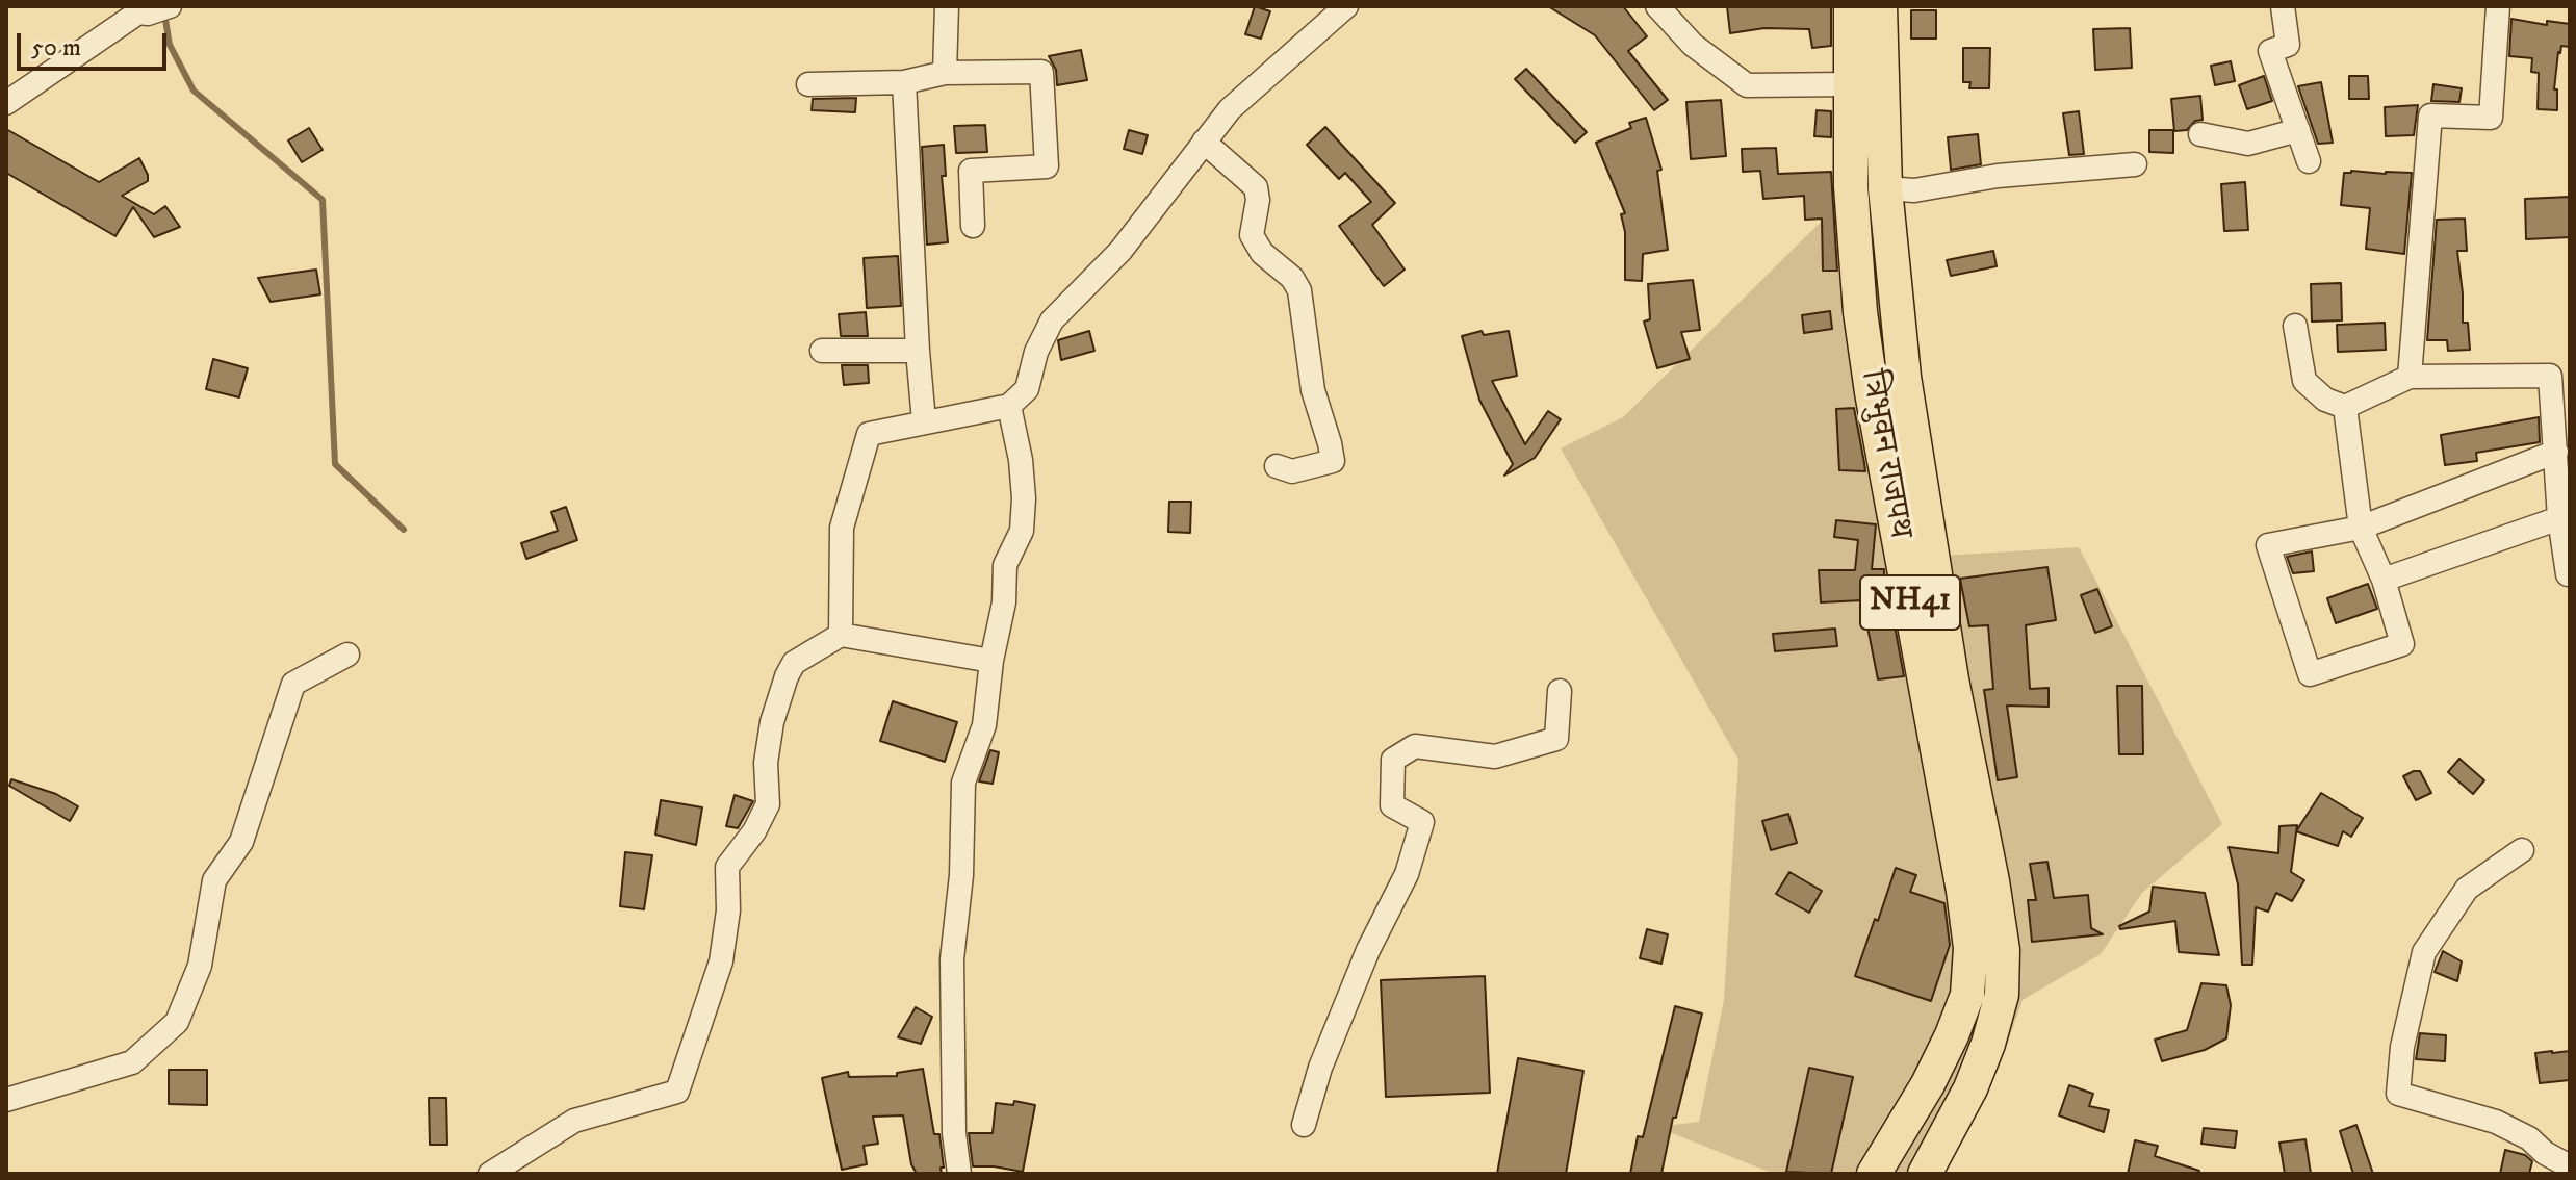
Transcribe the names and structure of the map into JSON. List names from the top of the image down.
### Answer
{
  "streets": {
    "highway": ["त्रिभुवन राजपथ", "NH41"]
  },
  "scale_bar": "50 m"
}
